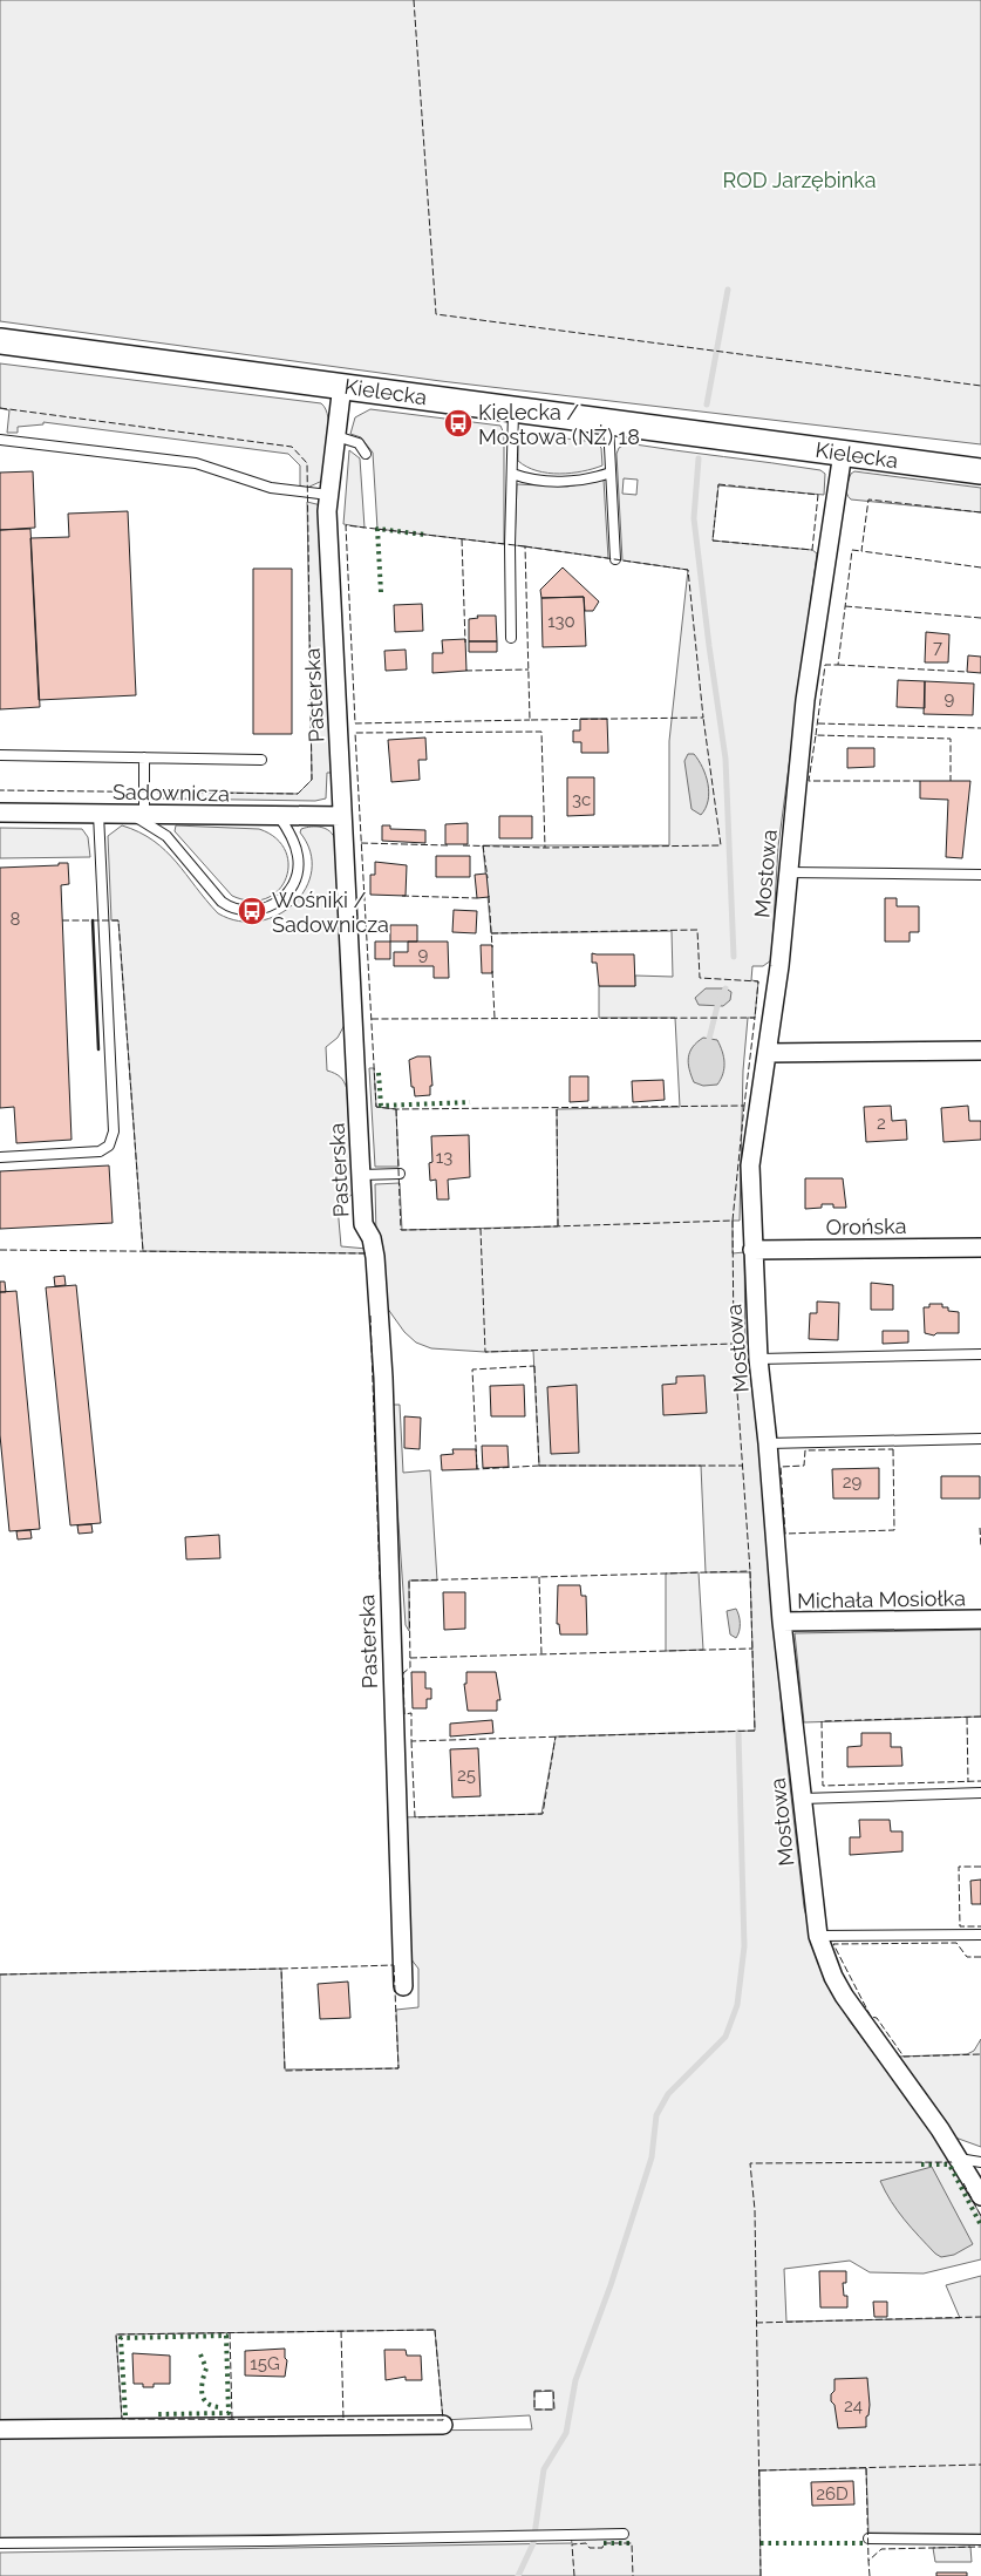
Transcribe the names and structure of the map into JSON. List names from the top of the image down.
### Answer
{
  "streets": {
    "main road": ["Kielecka"],
    "street": [
      "Pasterska",
      "Sadownicza",
      "Mostowa",
      "Orońska",
      "Michała Mosiołka"
    ]
  },
  "crossings": [
    ["Kielecka", "Pasterska"],
    ["Kielecka", "Mostowa"],
    ["Pasterska", "Sadownicza"],
    ["Mostowa", "Orońska"],
    ["Mostowa", "Michała Mosiołka"]
  ],
  "parks": ["ROD Jarzębinka"],
  "places": {
    "bus stop": ["Kielecka / Mostowa (NŻ) 18", "Wośniki / Sadownicza"]
  },
  "house_numbers": [
    "130",
    "7",
    "9",
    "3c",
    "8",
    "9",
    "2",
    "13",
    "29",
    "25",
    "15G",
    "24",
    "26D"
  ]
}
